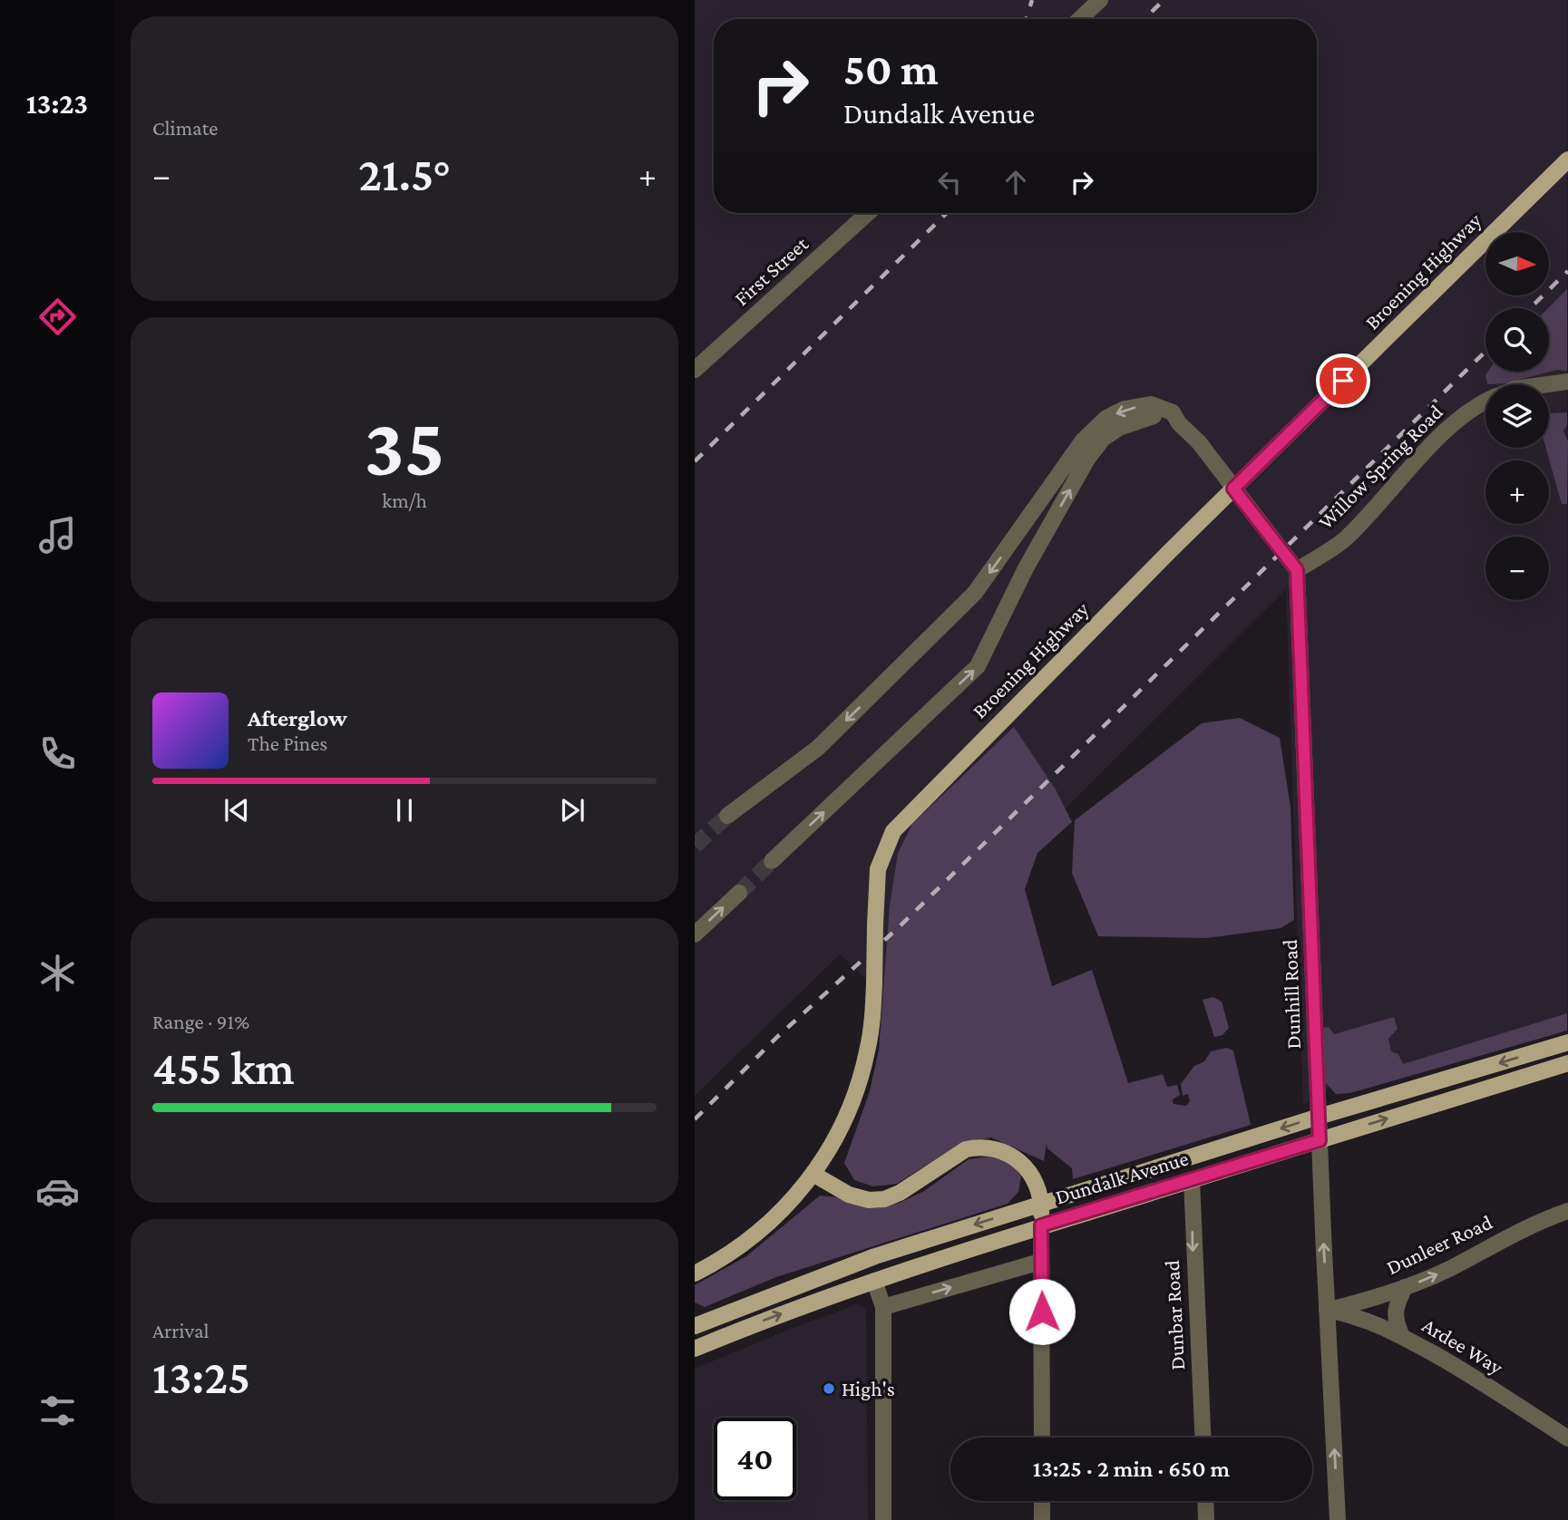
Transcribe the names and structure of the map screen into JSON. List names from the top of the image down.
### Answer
{
  "streets": {
    "main road": ["Broening Highway", "Dundalk Avenue"],
    "street": [
      "First Street",
      "Willow Spring Road",
      "Dunhill Road",
      "Dunleer Road",
      "Dunbar Road",
      "Ardee Way"
    ]
  },
  "crossings": [
    ["Willow Spring Road", "Dunhill Road"],
    ["Dunhill Road", "Dundalk Avenue"],
    ["Dunhill Road", "Dunleer Road"],
    ["Dunhill Road", "Ardee Way"],
    ["Dundalk Avenue", "Dunbar Road"],
    ["Dunleer Road", "Ardee Way"]
  ],
  "one_way": ["Dunhill Road", "Dunleer Road", "Dunbar Road"],
  "places": ["High's"],
  "north": "right",
  "page": {
    "tabs": "13:23",
    "tile": [
      "Climate",
      ["35", "km/h"],
      ["Range · 91%", "455 km"],
      ["Arrival", "13:25"]
    ],
    "turn": ["50 m", "Dundalk Avenue"],
    "heat": ["−", "21.5°", "+"],
    "map_buttons": ["+", "−"],
    "song": ["Afterglow", "The Pines"],
    "limit": "40",
    "trip": "13:25 · 2 min · 650 m"
  }
}
